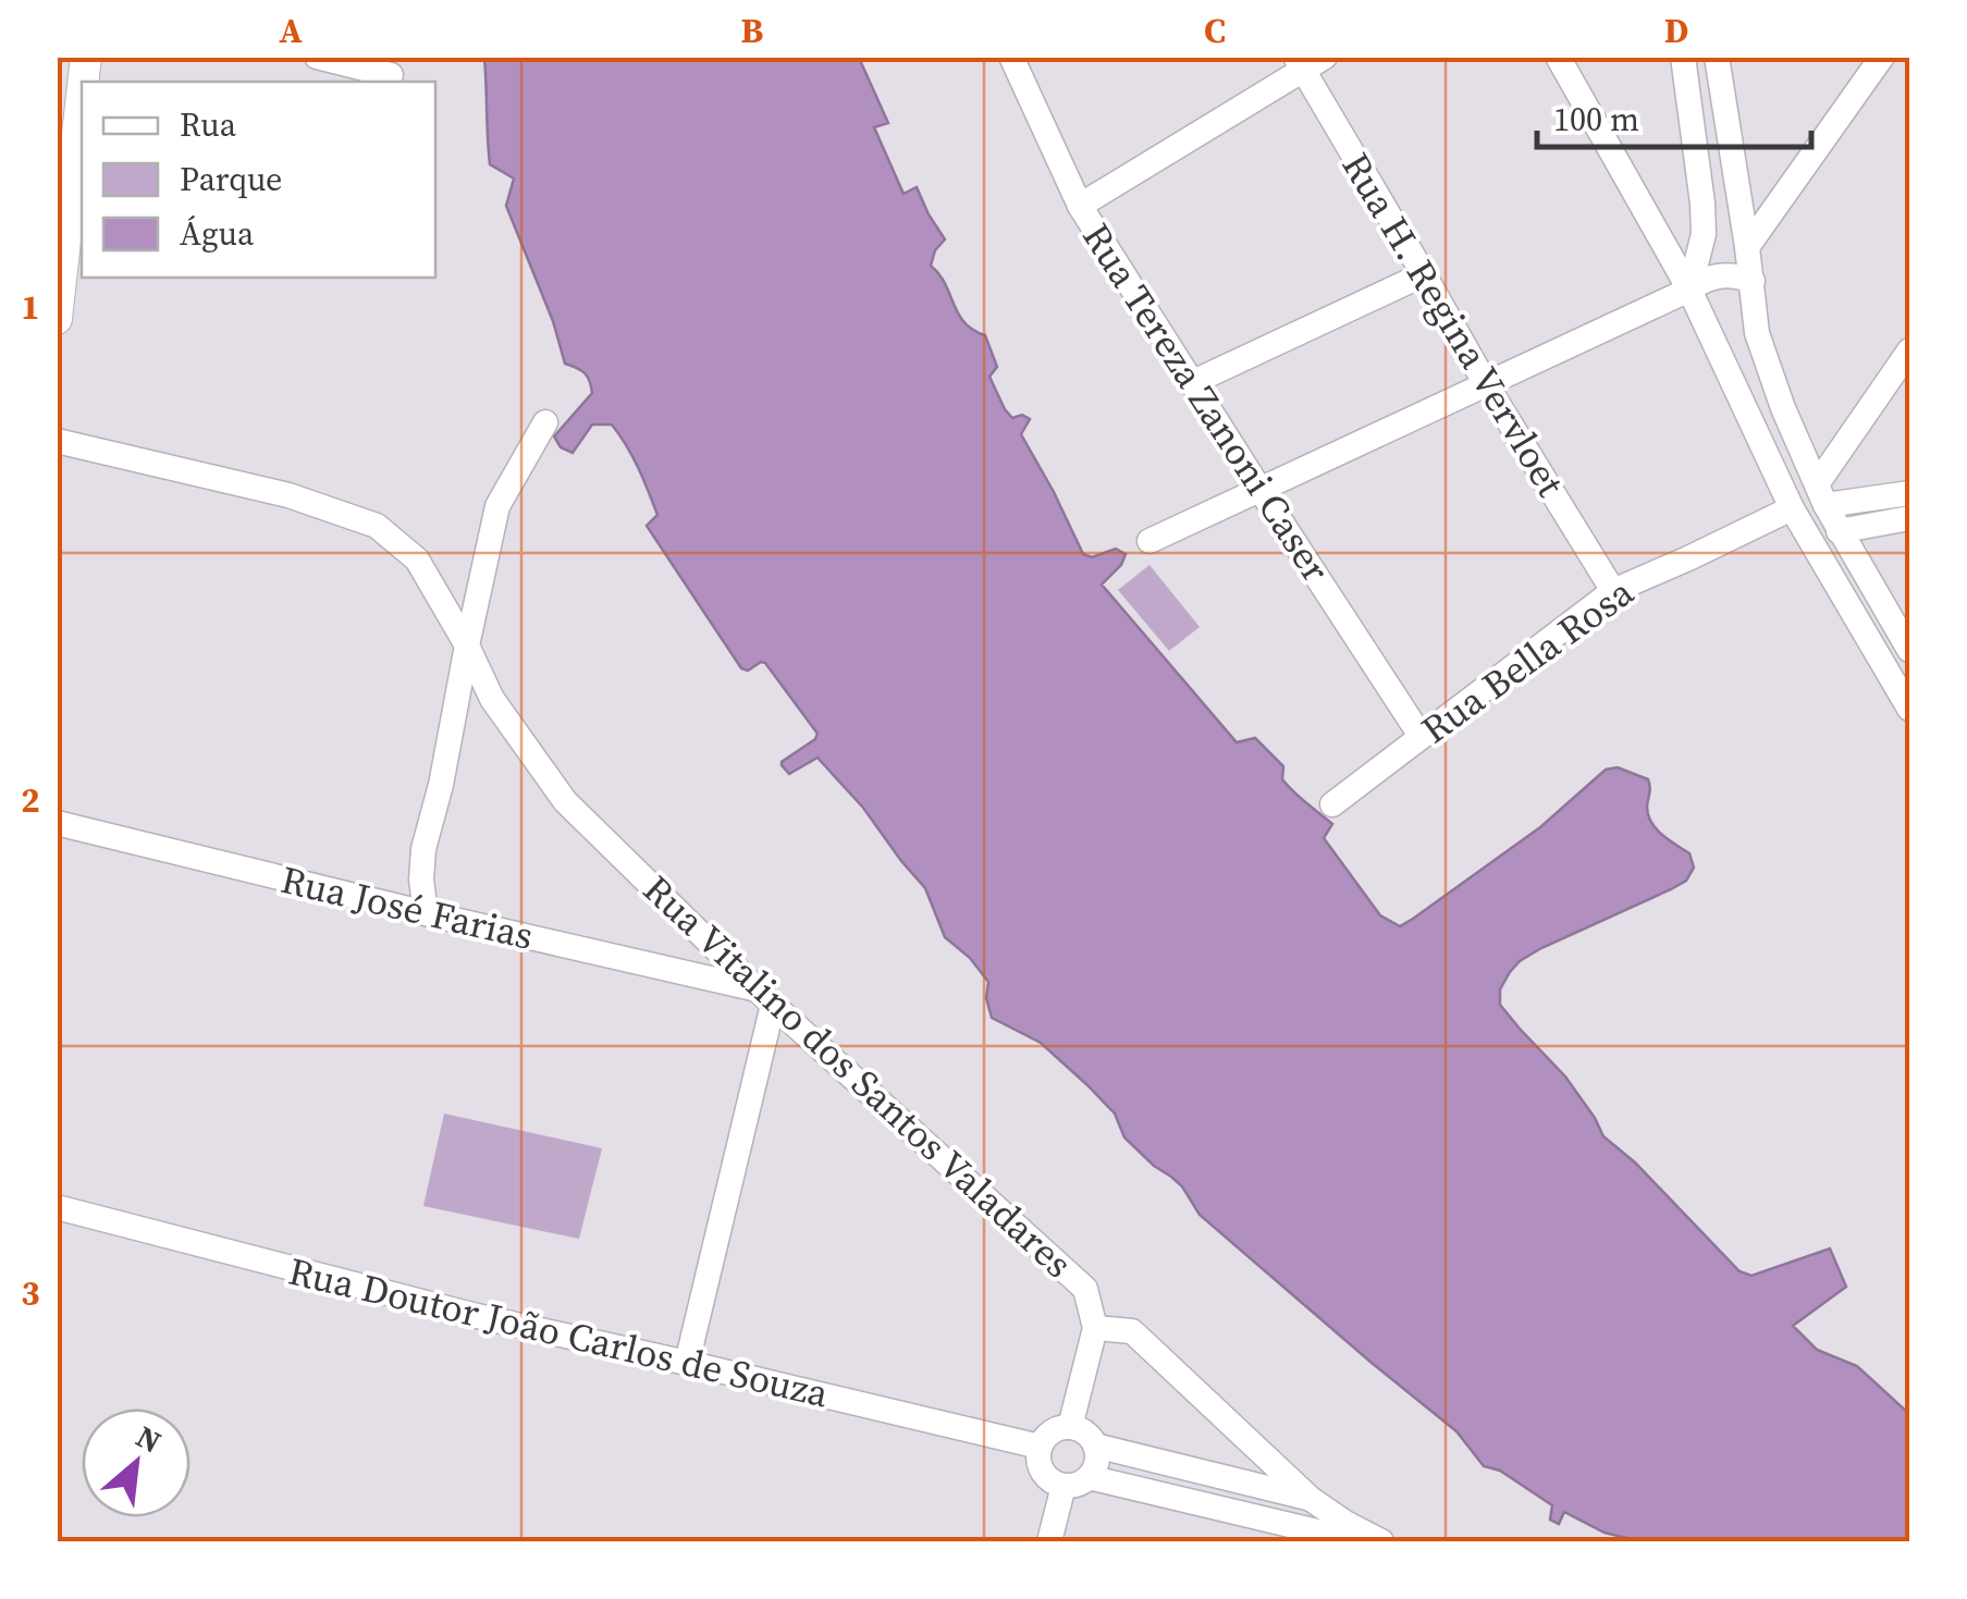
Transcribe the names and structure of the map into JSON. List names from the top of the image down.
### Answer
{
  "streets": {
    "street": [
      "Rua H. Regina Vervloet",
      "Rua Tereza Zanoni Caser",
      "Rua Bella Rosa",
      "Rua José Farias",
      "Rua Vitalino dos Santos Valadares",
      "Rua Doutor João Carlos de Souza"
    ]
  },
  "crossings": [
    ["Rua H. Regina Vervloet", "Rua Bella Rosa"],
    ["Rua Tereza Zanoni Caser", "Rua Bella Rosa"],
    ["Rua José Farias", "Rua Vitalino dos Santos Valadares"]
  ],
  "legend": ["Rua", "Parque", "Água"],
  "scale_bar": "100 m",
  "north": "top right",
  "grid": {
    "columns": [
      "A",
      "B",
      "C",
      "D"
    ],
    "rows": ["1", "2", "3"]
  }
}
